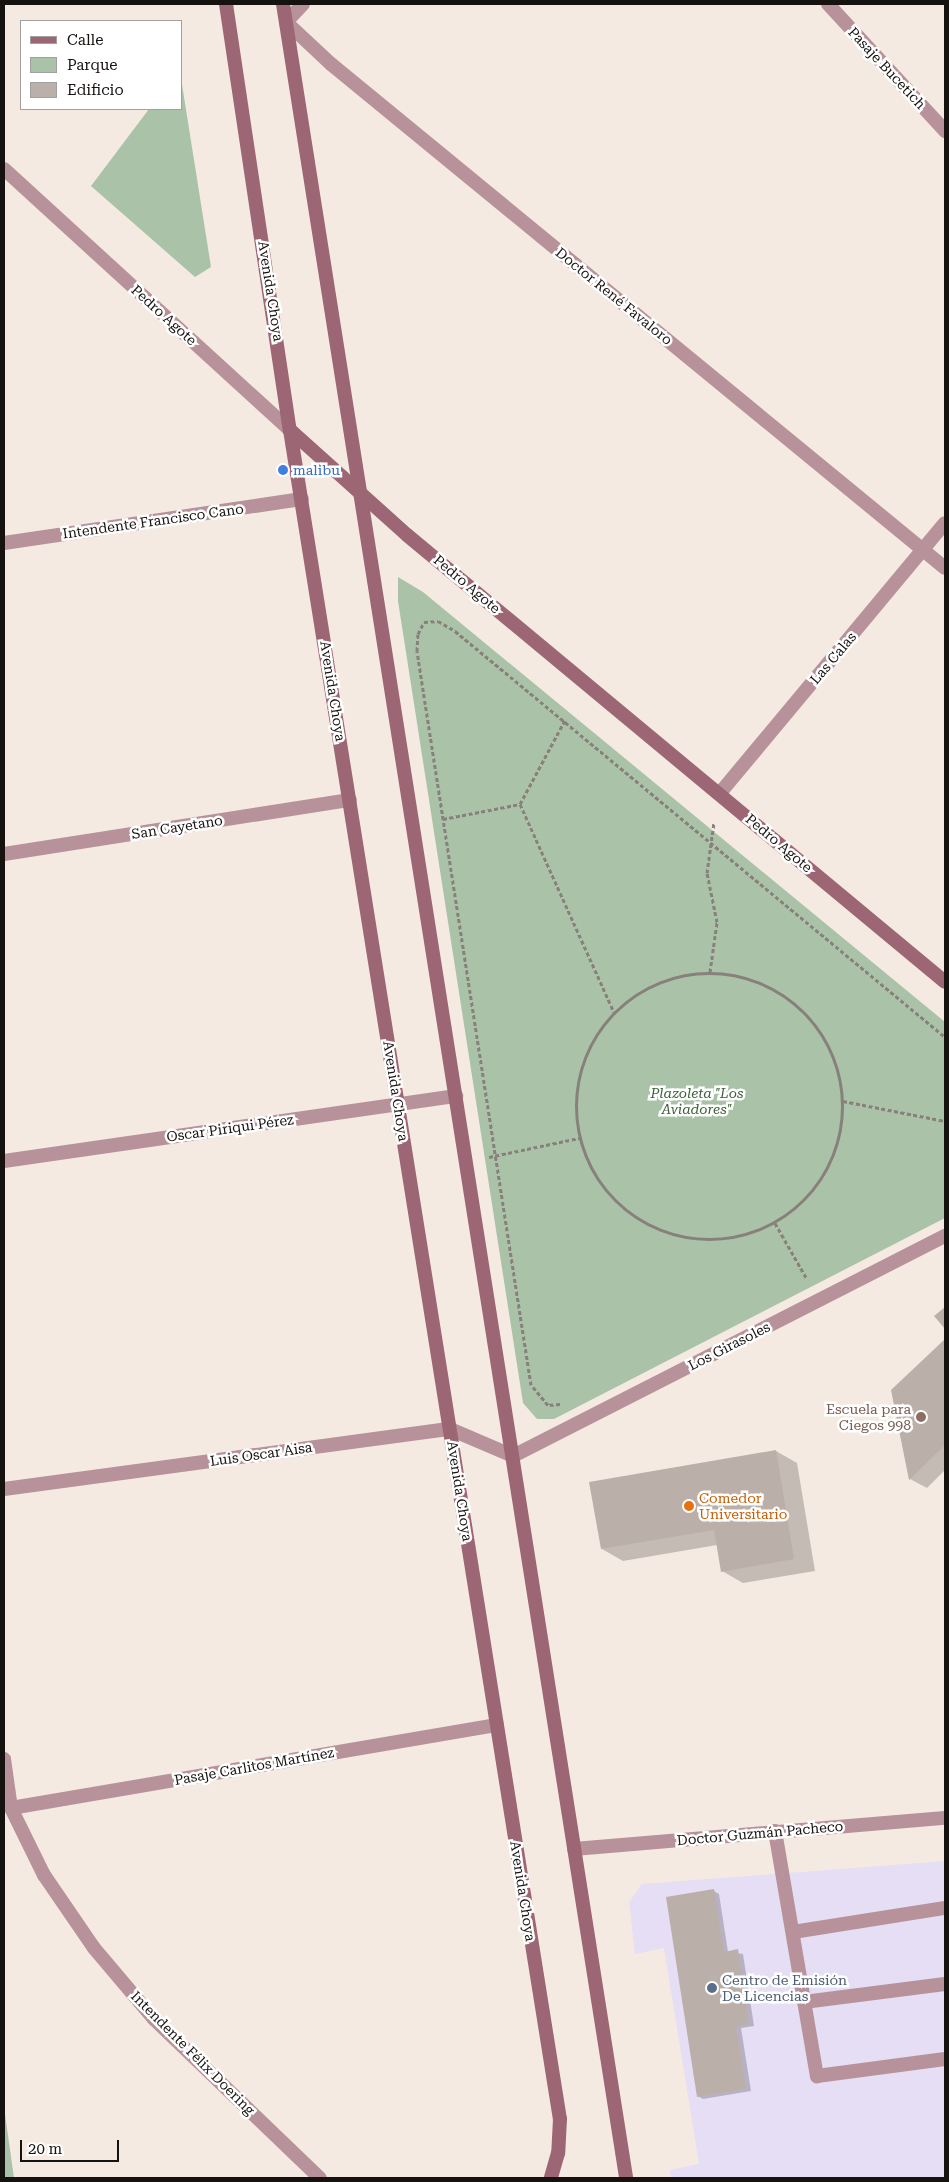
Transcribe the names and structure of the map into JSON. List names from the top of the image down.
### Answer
{
  "streets": {
    "main road": ["Avenida Choya", "Pedro Agote"],
    "street": [
      "Pasaje Bucetich",
      "Doctor René Favaloro",
      "Intendente Francisco Cano",
      "Las Calas",
      "San Cayetano",
      "Oscar Piriqui Pérez",
      "Los Girasoles",
      "Luis Oscar Aisa",
      "Pasaje Carlitos Martínez",
      "Doctor Guzmán Pacheco",
      "Intendente Félix Doering"
    ]
  },
  "crossings": [
    ["Avenida Choya", "Pedro Agote"],
    ["Avenida Choya", "Intendente Francisco Cano"],
    ["Avenida Choya", "San Cayetano"],
    ["Avenida Choya", "Oscar Piriqui Pérez"],
    ["Avenida Choya", "Luis Oscar Aisa"],
    ["Avenida Choya", "Pasaje Carlitos Martínez"],
    ["Doctor René Favaloro", "Las Calas"],
    ["Pedro Agote", "Las Calas"],
    ["Pasaje Carlitos Martínez", "Intendente Félix Doering"]
  ],
  "parks": ["Plazoleta \"Los Aviadores\""],
  "places": [
    "malibu",
    "Escuela para Ciegos 998",
    "Comedor Universitario",
    "Centro de Emisión De Licencias"
  ],
  "legend": ["Calle", "Parque", "Edificio"],
  "scale_bar": "20 m"
}
